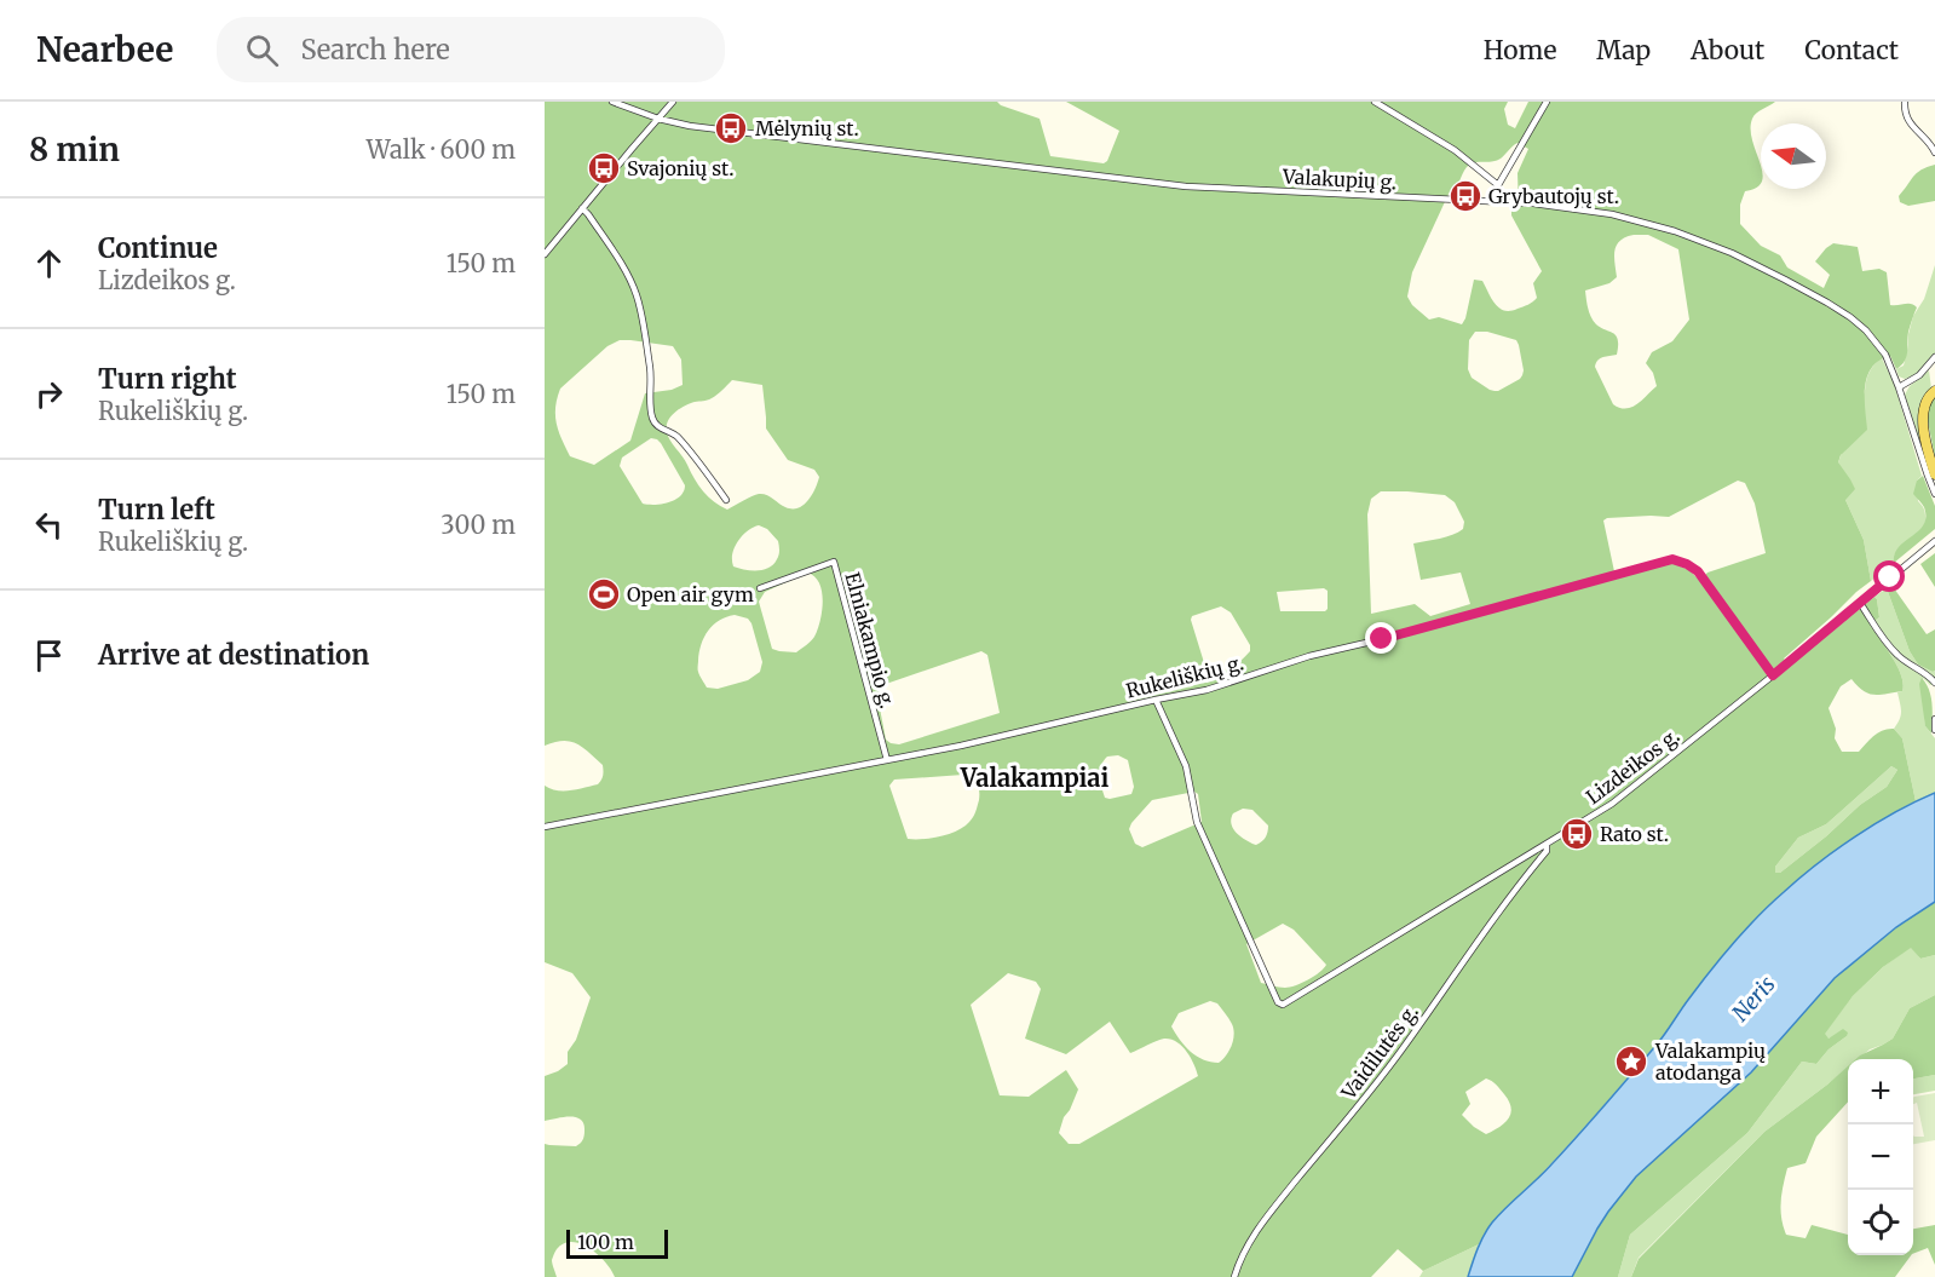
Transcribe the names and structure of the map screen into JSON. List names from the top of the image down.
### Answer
{
  "streets": {
    "street": [
      "Valakupių g.",
      "Elniakampio g.",
      "Rukeliškių g.",
      "Lizdeikos g.",
      "Vaidilutės g."
    ]
  },
  "crossings": [
    ["Elniakampio g.", "Rukeliškių g."],
    ["Rukeliškių g.", "Lizdeikos g."],
    ["Lizdeikos g.", "Vaidilutės g."]
  ],
  "districts": ["Valakampiai"],
  "water": ["Neris"],
  "places": {
    "bus stop": [
      "Mėlynių st.",
      "Svajonių st.",
      "Grybautojų st.",
      "Rato st."
    ],
    "sports": ["Open air gym"],
    "place": ["Valakampių atodanga"]
  },
  "scale_bar": "100 m",
  "north": "left",
  "page": {
    "header": "Nearbee",
    "search": "Search here",
    "nav": [
      "Home",
      "Map",
      "About",
      "Contact"
    ],
    "heading": ["8 min", "Walk · 600 m"],
    "list": [
      ["Continue", "Lizdeikos g.", "150 m"],
      ["Turn right", "Rukeliškių g.", "150 m"],
      ["Turn left", "Rukeliškių g.", "300 m"],
      "Arrive at destination"
    ],
    "map_buttons": ["+", "−"],
    "scale": "100 m"
  }
}
